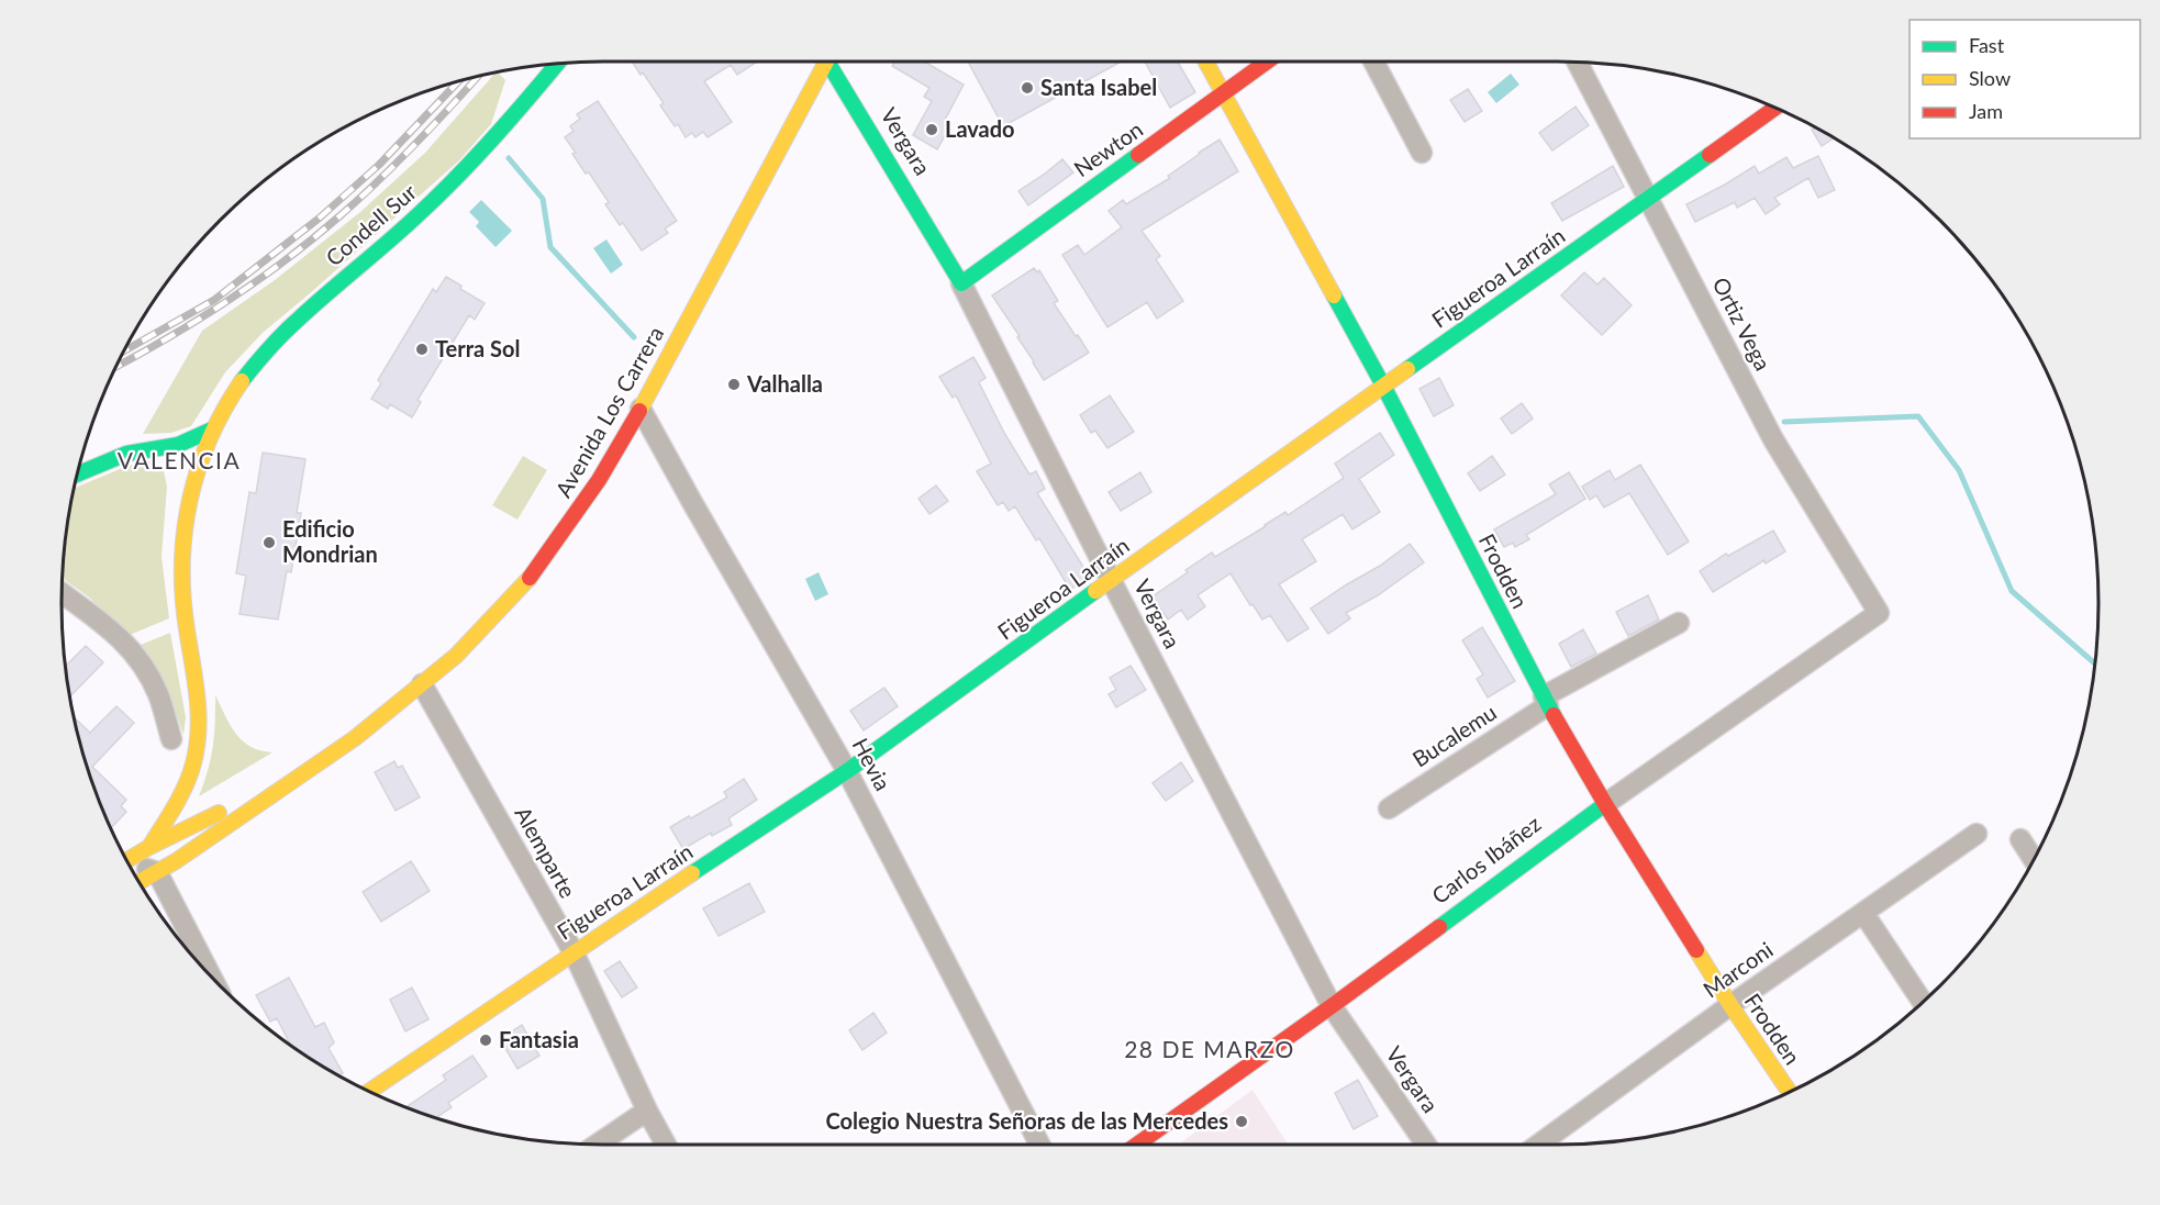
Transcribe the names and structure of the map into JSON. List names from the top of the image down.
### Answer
{
  "streets": {
    "street": [
      "Vergara",
      "Newton",
      "Condell Sur",
      "Figueroa Larraín",
      "Ortiz Vega",
      "Avenida Los Carrera",
      "Frodden",
      "Bucalemu",
      "Hevia",
      "Alemparte",
      "Carlos Ibáñez",
      "Marconi"
    ]
  },
  "crossings": [
    ["Vergara", "Newton"],
    ["Vergara", "Figueroa Larraín"],
    ["Vergara", "Carlos Ibáñez"],
    ["Newton", "Frodden"],
    ["Figueroa Larraín", "Ortiz Vega"],
    ["Figueroa Larraín", "Frodden"],
    ["Figueroa Larraín", "Hevia"],
    ["Figueroa Larraín", "Alemparte"],
    ["Ortiz Vega", "Carlos Ibáñez"],
    ["Avenida Los Carrera", "Hevia"],
    ["Avenida Los Carrera", "Alemparte"],
    ["Frodden", "Bucalemu"],
    ["Frodden", "Carlos Ibáñez"],
    ["Frodden", "Marconi"]
  ],
  "districts": ["VALENCIA", "28 DE MARZO"],
  "places": [
    "Santa Isabel",
    "Lavado",
    "Terra Sol",
    "Valhalla",
    "Edificio Mondrian",
    "Fantasia",
    "Colegio Nuestra Señoras de las Mercedes"
  ],
  "legend": ["Fast", "Slow", "Jam"]
}
